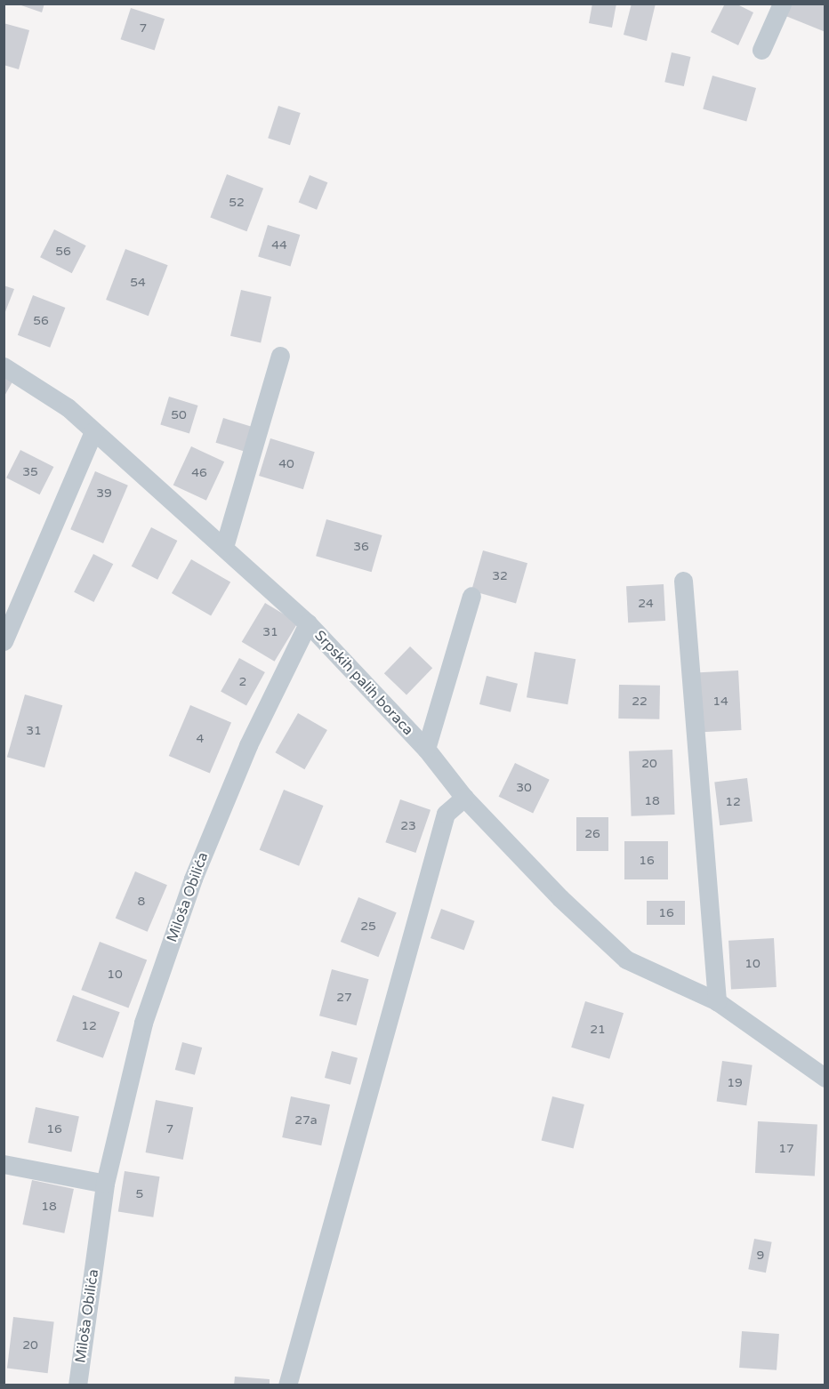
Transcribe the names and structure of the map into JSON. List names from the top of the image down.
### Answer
{
  "streets": {
    "street": ["Srpskih palih boraca", "Miloša Obilića"]
  },
  "crossings": [
    ["Srpskih palih boraca", "Miloša Obilića"]
  ],
  "house_numbers": [
    "7",
    "52",
    "44",
    "56",
    "54",
    "56",
    "50",
    "40",
    "35",
    "46",
    "39",
    "36",
    "32",
    "24",
    "31",
    "2",
    "22",
    "14",
    "31",
    "4",
    "20",
    "30",
    "18",
    "12",
    "23",
    "26",
    "16",
    "8",
    "16",
    "25",
    "10",
    "10",
    "27",
    "12",
    "21",
    "19",
    "27a",
    "16",
    "7",
    "17",
    "5",
    "18",
    "9",
    "20"
  ]
}
